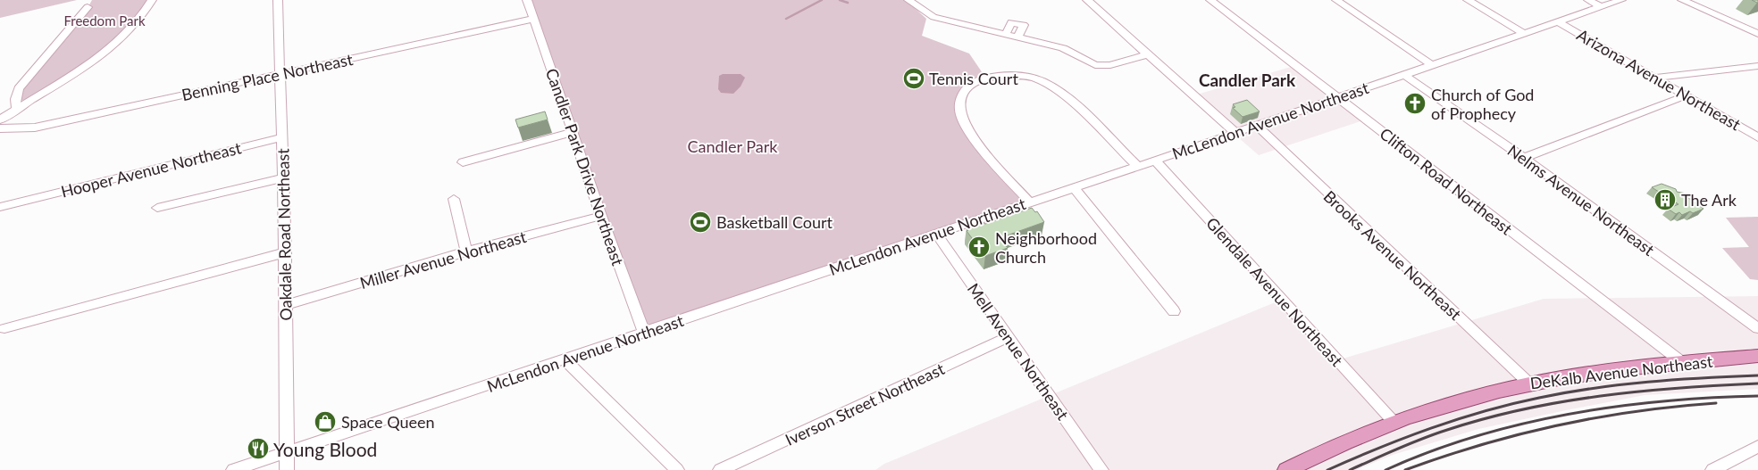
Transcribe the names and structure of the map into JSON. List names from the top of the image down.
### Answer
{
  "streets": {
    "main road": ["DeKalb Avenue Northeast"],
    "street": [
      "Benning Place Northeast",
      "Arizona Avenue Northeast",
      "McLendon Avenue Northeast",
      "Candler Park Drive Northeast",
      "Hooper Avenue Northeast",
      "Clifton Road Northeast",
      "Nelms Avenue Northeast",
      "Oakdale Road Northeast",
      "Brooks Avenue Northeast",
      "Miller Avenue Northeast",
      "Glendale Avenue Northeast",
      "Mell Avenue Northeast",
      "Iverson Street Northeast"
    ]
  },
  "crossings": [
    ["Benning Place Northeast", "Candler Park Drive Northeast"],
    ["Benning Place Northeast", "Oakdale Road Northeast"],
    ["Arizona Avenue Northeast", "McLendon Avenue Northeast"],
    ["McLendon Avenue Northeast", "Candler Park Drive Northeast"],
    ["McLendon Avenue Northeast", "Clifton Road Northeast"],
    ["McLendon Avenue Northeast", "Nelms Avenue Northeast"],
    ["McLendon Avenue Northeast", "Oakdale Road Northeast"],
    ["McLendon Avenue Northeast", "Brooks Avenue Northeast"],
    ["McLendon Avenue Northeast", "Glendale Avenue Northeast"],
    ["McLendon Avenue Northeast", "Mell Avenue Northeast"],
    ["Candler Park Drive Northeast", "Miller Avenue Northeast"],
    ["Hooper Avenue Northeast", "Oakdale Road Northeast"],
    ["Clifton Road Northeast", "DeKalb Avenue Northeast"],
    ["Oakdale Road Northeast", "Miller Avenue Northeast"],
    ["Brooks Avenue Northeast", "DeKalb Avenue Northeast"],
    ["Glendale Avenue Northeast", "DeKalb Avenue Northeast"],
    ["Mell Avenue Northeast", "Iverson Street Northeast"]
  ],
  "districts": ["Candler Park"],
  "parks": ["Freedom Park", "Candler Park"],
  "places": {
    "sports": ["Tennis Court", "Basketball Court"],
    "church": ["Church of God of Prophecy", "Neighborhood Church"],
    "building": ["The Ark"],
    "shop": ["Space Queen"],
    "restaurant": ["Young Blood"]
  }
}
